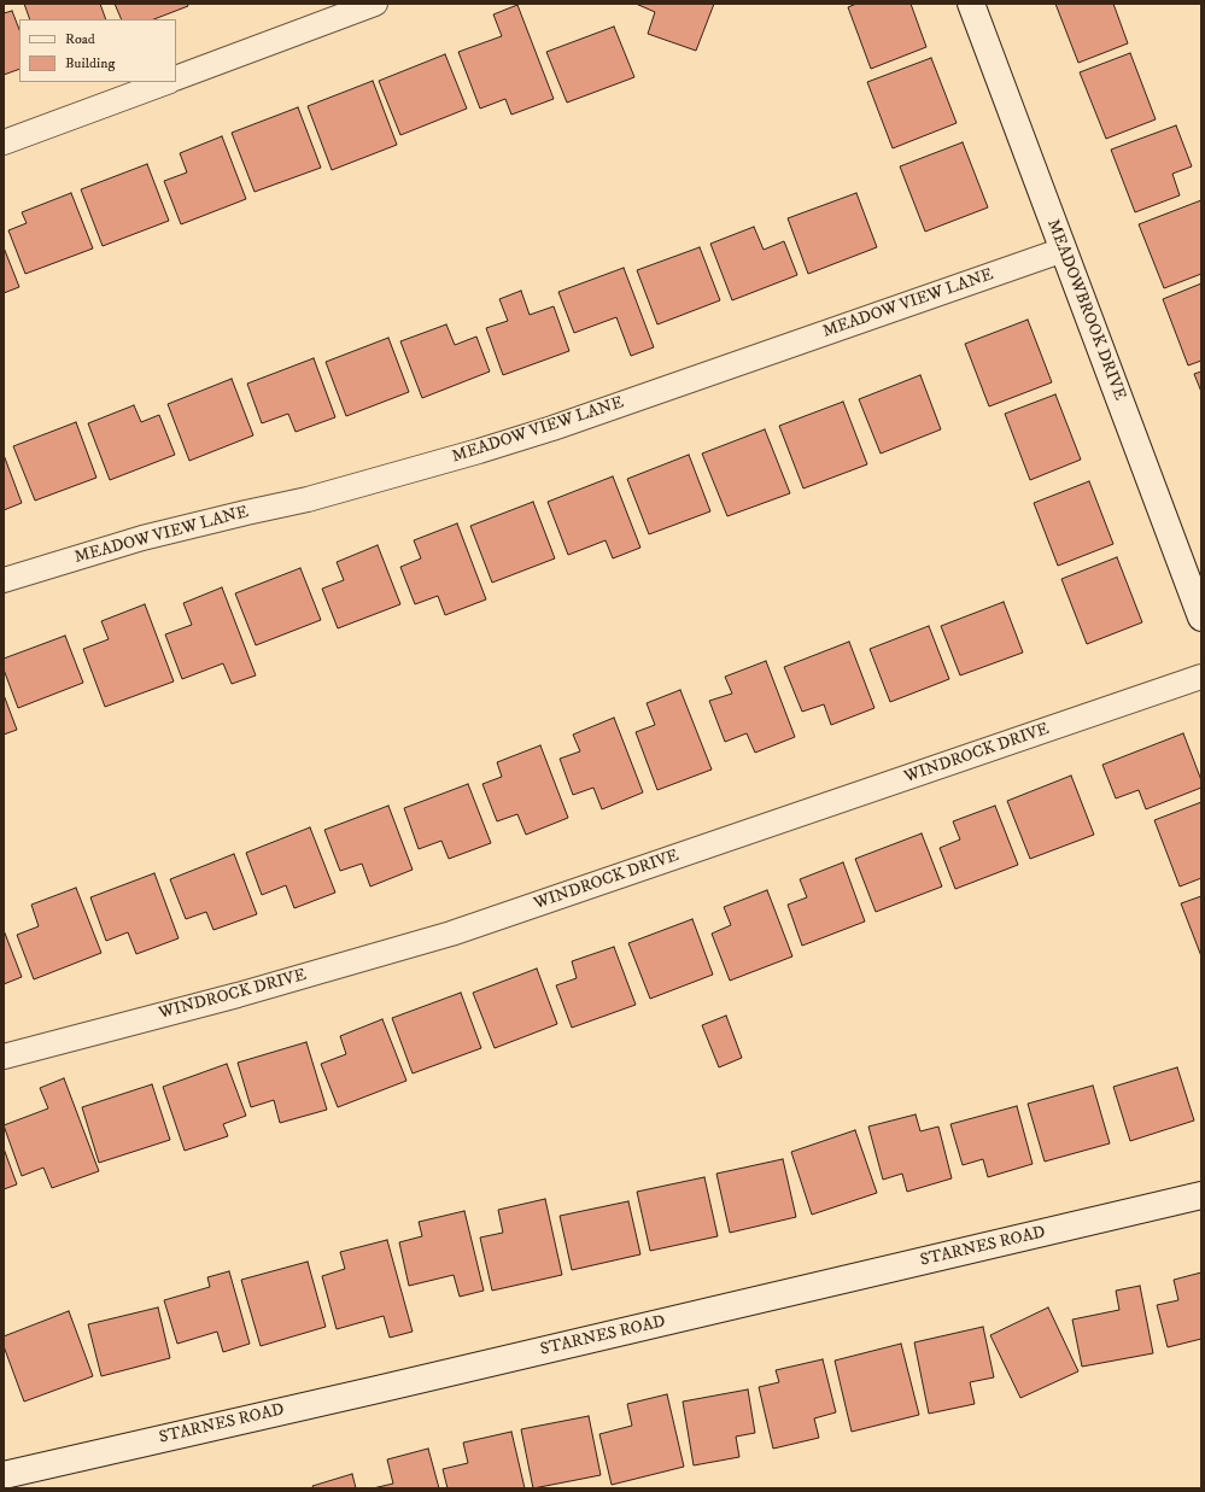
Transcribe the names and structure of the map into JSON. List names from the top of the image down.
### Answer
{
  "streets": {
    "main road": ["MEADOWBROOK DRIVE", "STARNES ROAD"],
    "street": ["MEADOW VIEW LANE", "WINDROCK DRIVE"]
  },
  "crossings": [
    ["MEADOW VIEW LANE", "MEADOWBROOK DRIVE"]
  ],
  "legend": ["Road", "Building"]
}
